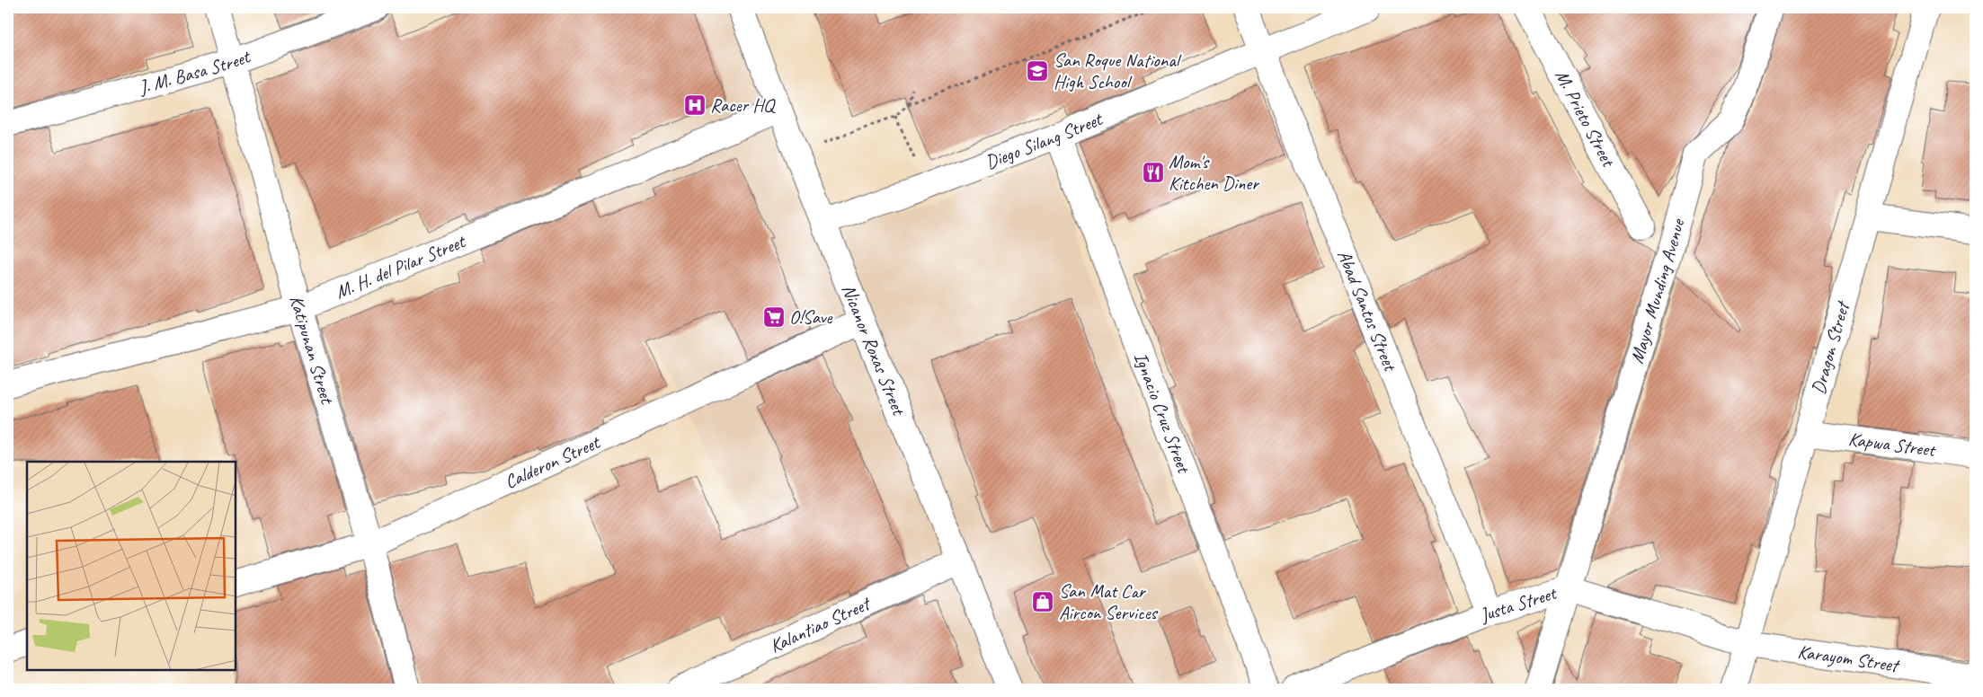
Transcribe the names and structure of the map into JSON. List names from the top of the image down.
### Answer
{
  "streets": {
    "street": [
      "J. M. Basa Street",
      "M. Prieto Street",
      "Diego Silang Street",
      "M. H. del Pilar Street",
      "Mayor Munding Avenue",
      "Abad Santos Street",
      "Katipunan Street",
      "Nicanor Roxas Street",
      "Dragon Street",
      "Ignacio Cruz Street",
      "Kapwa Street",
      "Calderon Street",
      "Justa Street",
      "Kalantiao Street",
      "Karayom Street"
    ]
  },
  "crossings": [
    ["J. M. Basa Street", "Katipunan Street"],
    ["Diego Silang Street", "Abad Santos Street"],
    ["Diego Silang Street", "Nicanor Roxas Street"],
    ["Diego Silang Street", "Ignacio Cruz Street"],
    ["M. H. del Pilar Street", "Katipunan Street"],
    ["M. H. del Pilar Street", "Nicanor Roxas Street"],
    ["Mayor Munding Avenue", "Justa Street"],
    ["Abad Santos Street", "Justa Street"],
    ["Katipunan Street", "Calderon Street"],
    ["Nicanor Roxas Street", "Calderon Street"],
    ["Nicanor Roxas Street", "Kalantiao Street"],
    ["Dragon Street", "Kapwa Street"],
    ["Dragon Street", "Justa Street"],
    ["Dragon Street", "Karayom Street"],
    ["Justa Street", "Karayom Street"]
  ],
  "places": {
    "school or university": ["San Roque National High School"],
    "hospital": ["Racer HQ"],
    "restaurant": ["Mom's Kitchen Diner"],
    "supermarket": ["O!Save"],
    "shop": ["San Mat Car Aircon Services"]
  }
}
